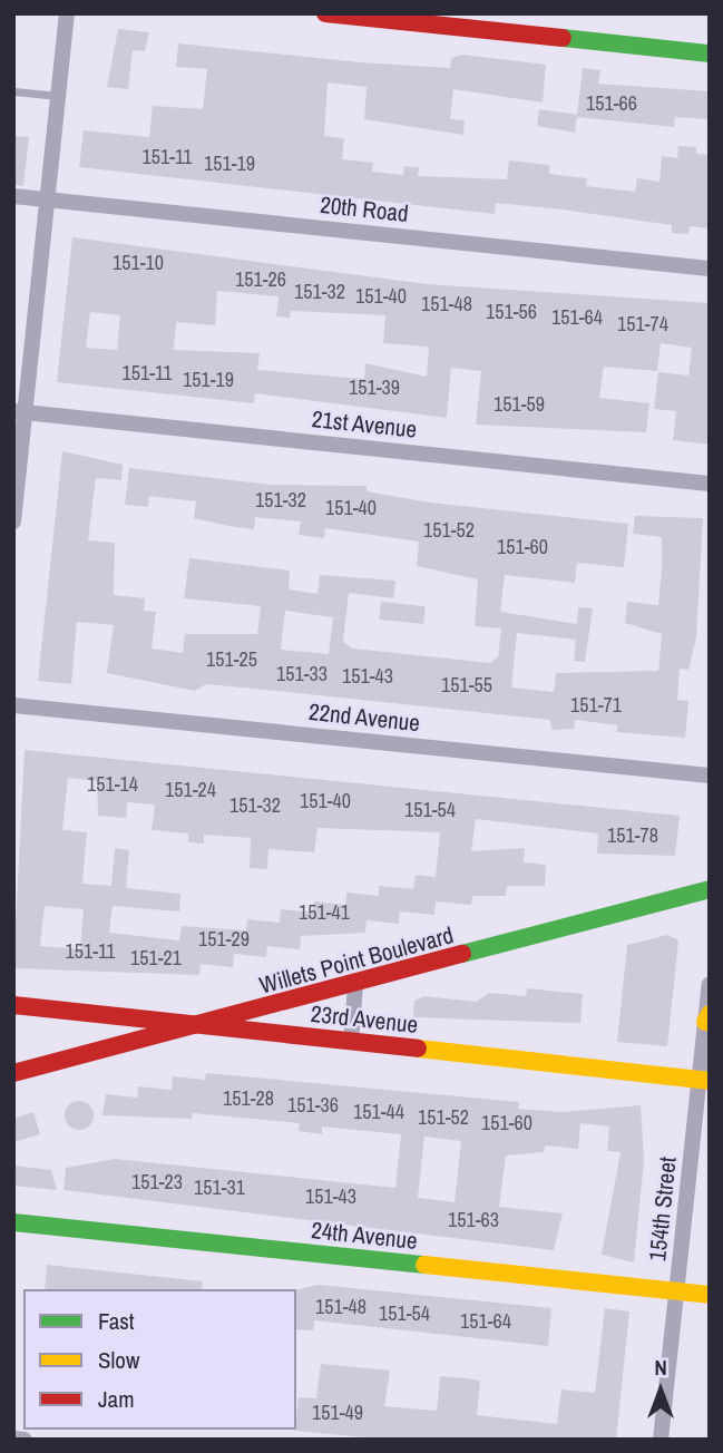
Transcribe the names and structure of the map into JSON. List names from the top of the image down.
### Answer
{
  "streets": {
    "street": [
      "20th Road",
      "21st Avenue",
      "22nd Avenue",
      "Willets Point Boulevard",
      "23rd Avenue",
      "154th Street",
      "24th Avenue"
    ]
  },
  "crossings": [
    ["Willets Point Boulevard", "23rd Avenue"],
    ["23rd Avenue", "154th Street"],
    ["154th Street", "24th Avenue"]
  ],
  "house_numbers": [
    "151-66",
    "151-11",
    "151-19",
    "151-10",
    "151-26",
    "151-32",
    "151-40",
    "151-48",
    "151-56",
    "151-64",
    "151-74",
    "151-11",
    "151-19",
    "151-39",
    "151-59",
    "151-32",
    "151-40",
    "151-52",
    "151-60",
    "151-25",
    "151-33",
    "151-43",
    "151-55",
    "151-71",
    "151-14",
    "151-24",
    "151-40",
    "151-32",
    "151-54",
    "151-78",
    "151-41",
    "151-29",
    "151-11",
    "151-21",
    "151-28",
    "151-36",
    "151-44",
    "151-52",
    "151-60",
    "151-23",
    "151-31",
    "151-43",
    "151-63",
    "151-48",
    "151-54",
    "151-64",
    "151-49"
  ],
  "legend": ["Fast", "Slow", "Jam"],
  "north": "top"
}
